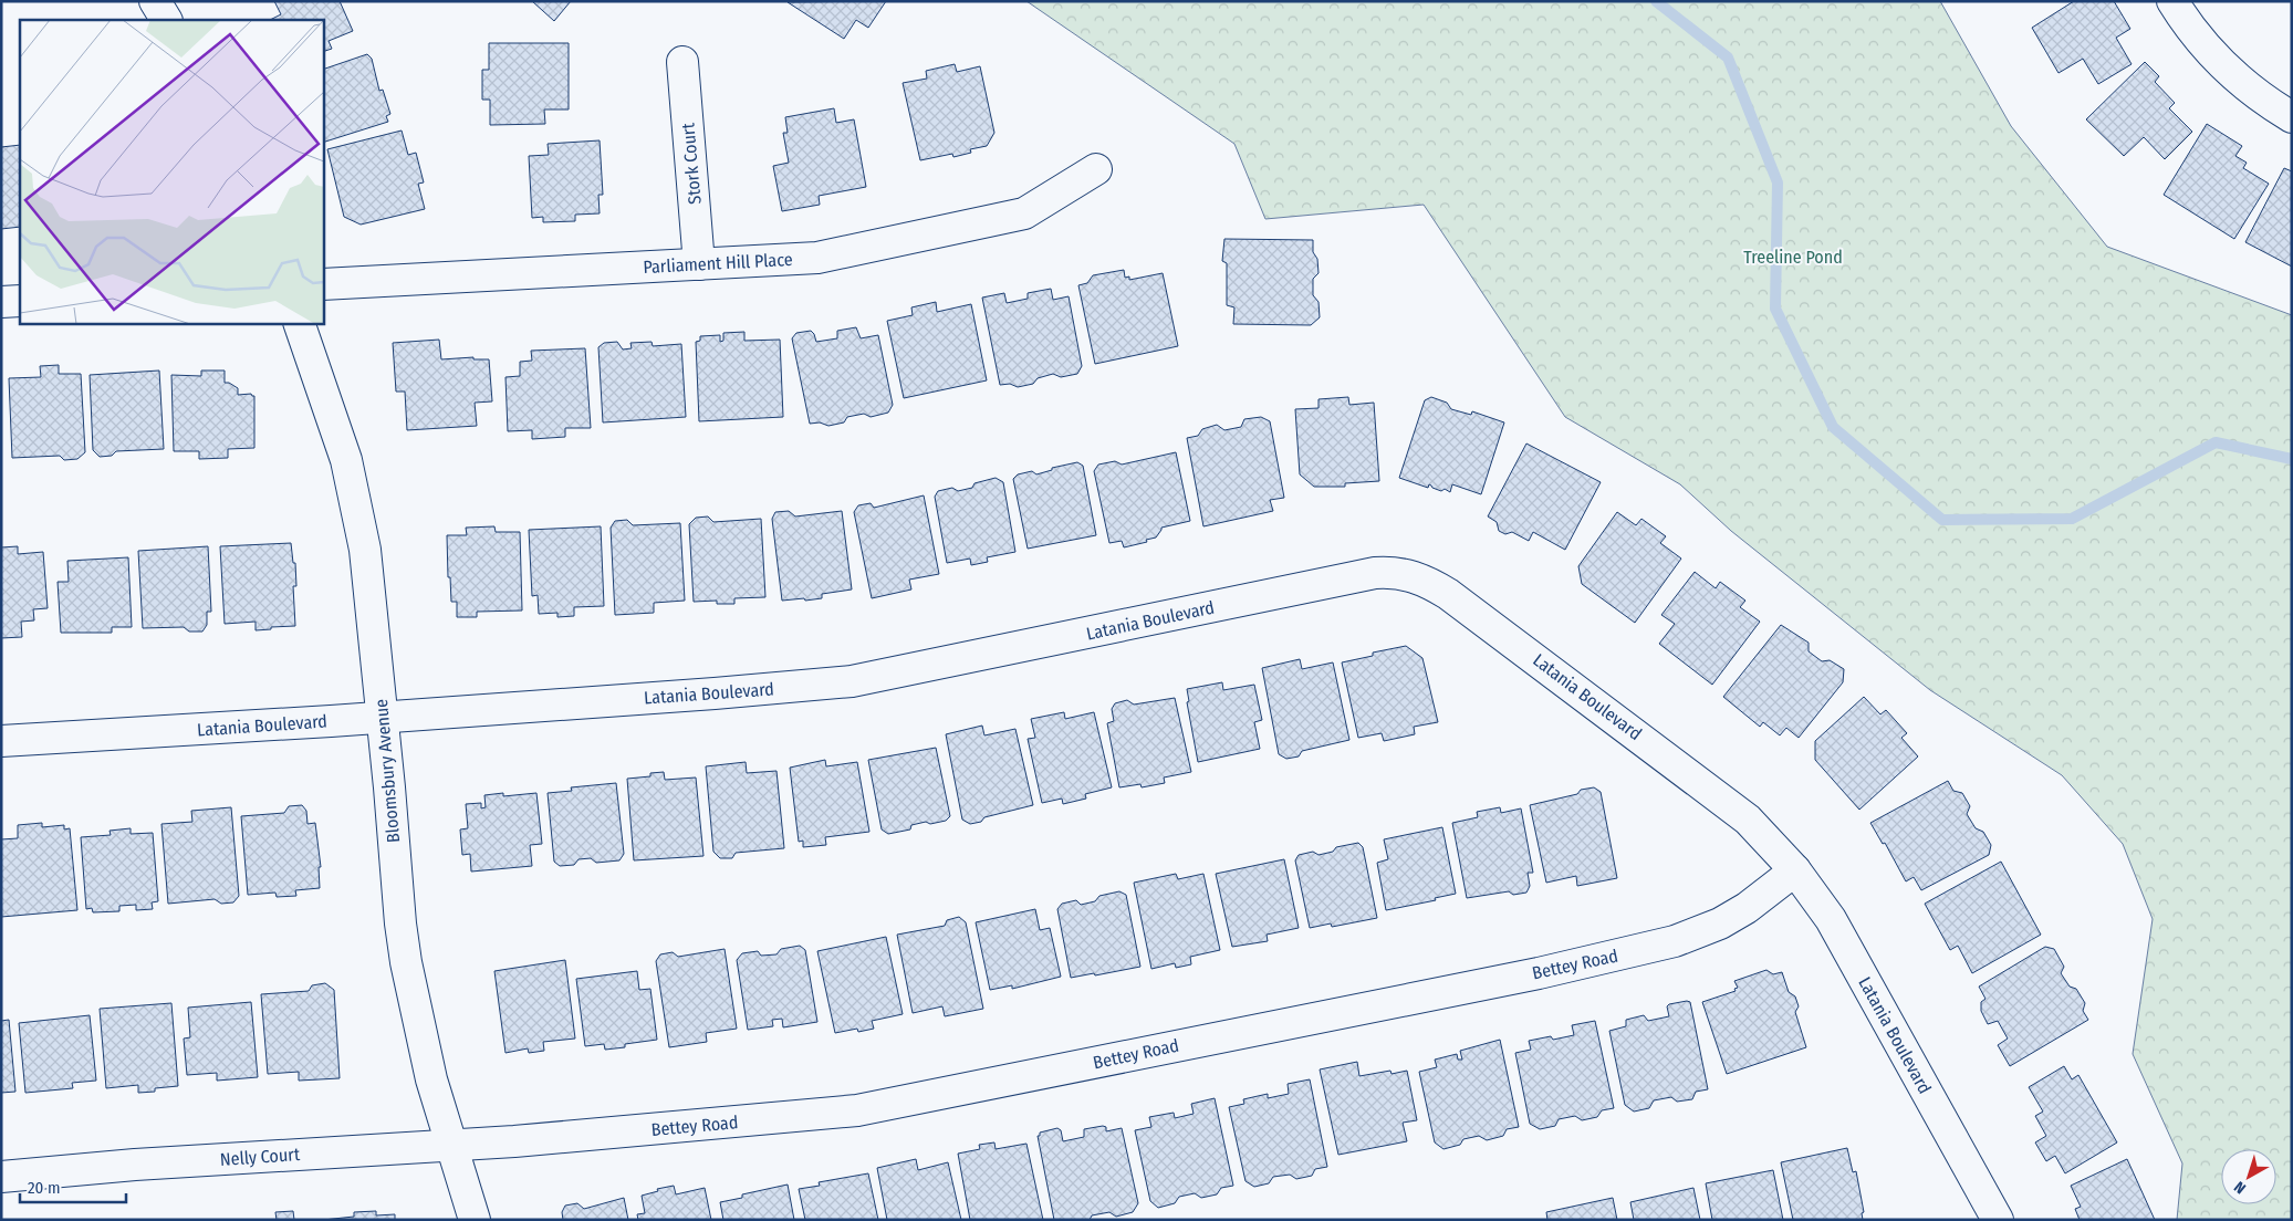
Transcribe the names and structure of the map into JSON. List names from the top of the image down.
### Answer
{
  "streets": {
    "street": [
      "Stork Court",
      "Parliament Hill Place",
      "Latania Boulevard",
      "Bloomsbury Avenue",
      "Bettey Road",
      "Nelly Court"
    ]
  },
  "crossings": [
    ["Stork Court", "Parliament Hill Place"],
    ["Latania Boulevard", "Bloomsbury Avenue"],
    ["Latania Boulevard", "Bettey Road"],
    ["Bloomsbury Avenue", "Bettey Road"],
    ["Bloomsbury Avenue", "Nelly Court"],
    ["Bettey Road", "Nelly Court"]
  ],
  "parks": ["Treeline Pond"],
  "scale_bar": "20 m",
  "north": "bottom left"
}
